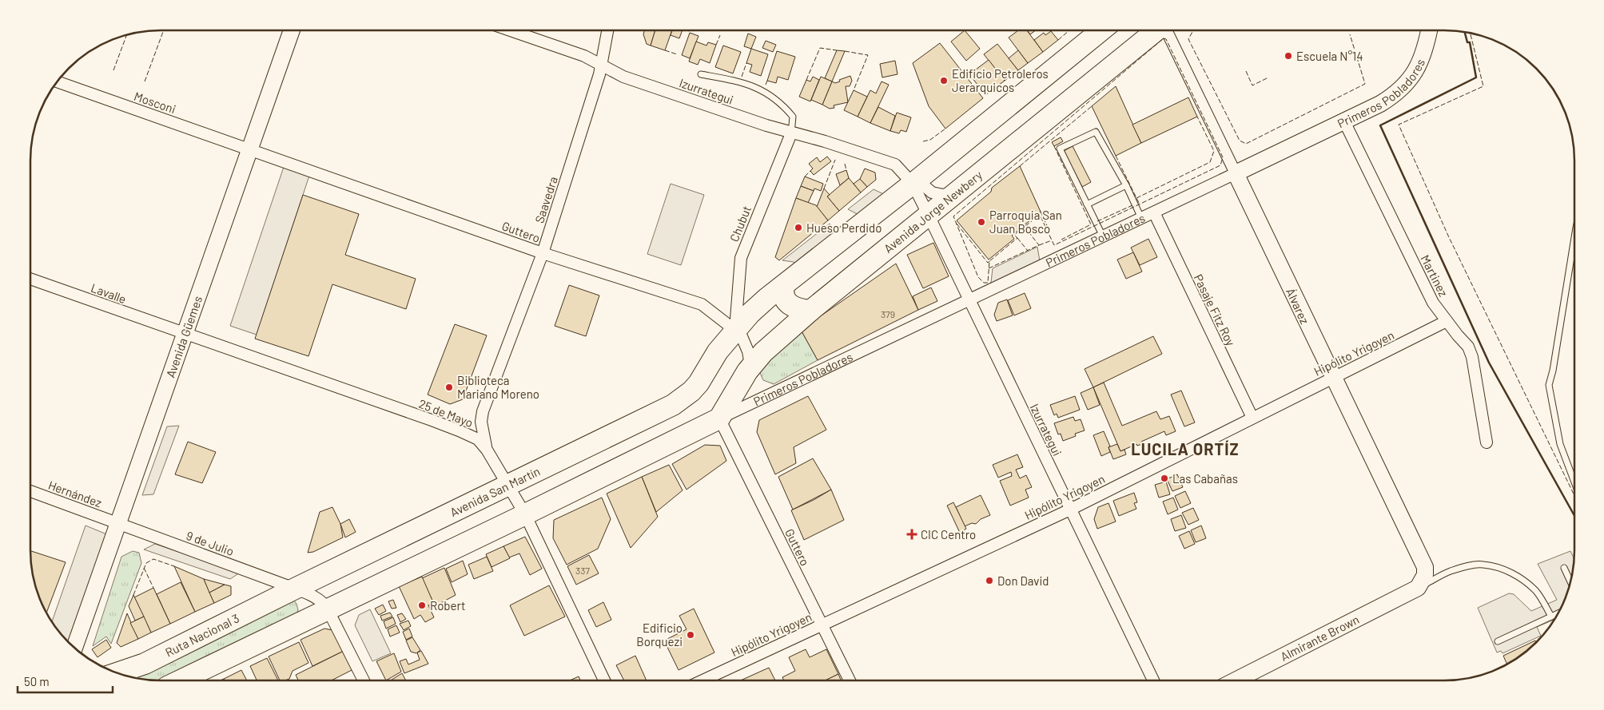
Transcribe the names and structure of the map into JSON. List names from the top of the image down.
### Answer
{
  "streets": {
    "highway": ["Avenida Jorge Newbery", "Avenida San Martín", "Ruta Nacional 3"],
    "street": [
      "Primeros Pobladores",
      "Izurrategui",
      "Mosconi",
      "Saavedra",
      "Chubut",
      "Guttero",
      "Martinez",
      "Lavalle",
      "Álvarez",
      "Pasaje Fitz Roy",
      "Avenida Güemes",
      "Hipólito Yrigoyen",
      "25 de Mayo",
      "Hernández",
      "9 de Julio",
      "Almirante Brown"
    ]
  },
  "crossings": [
    ["Primeros Pobladores", "Izurrategui"],
    ["Primeros Pobladores", "Avenida Jorge Newbery"],
    ["Primeros Pobladores", "Guttero"],
    ["Primeros Pobladores", "Martinez"],
    ["Primeros Pobladores", "Álvarez"],
    ["Primeros Pobladores", "Pasaje Fitz Roy"],
    ["Izurrategui", "Saavedra"],
    ["Izurrategui", "Avenida Jorge Newbery"],
    ["Izurrategui", "Chubut"],
    ["Izurrategui", "Hipólito Yrigoyen"],
    ["Mosconi", "Guttero"],
    ["Mosconi", "Avenida Güemes"],
    ["Saavedra", "Guttero"],
    ["Saavedra", "25 de Mayo"],
    ["Avenida Jorge Newbery", "Guttero"],
    ["Chubut", "Guttero"],
    ["Chubut", "Avenida San Martín"],
    ["Guttero", "Avenida Güemes"],
    ["Guttero", "Hipólito Yrigoyen"],
    ["Guttero", "Avenida San Martín"],
    ["Martinez", "Hipólito Yrigoyen"],
    ["Lavalle", "Avenida Güemes"],
    ["Lavalle", "25 de Mayo"],
    ["Álvarez", "Hipólito Yrigoyen"],
    ["Álvarez", "Almirante Brown"],
    ["Pasaje Fitz Roy", "Hipólito Yrigoyen"],
    ["Avenida Güemes", "25 de Mayo"],
    ["Avenida Güemes", "Hernández"],
    ["Avenida Güemes", "9 de Julio"],
    ["25 de Mayo", "Avenida San Martín"],
    ["Avenida San Martín", "9 de Julio"],
    ["Avenida San Martín", "Ruta Nacional 3"],
    ["Hernández", "9 de Julio"],
    ["9 de Julio", "Ruta Nacional 3"]
  ],
  "districts": ["LUCILA ORTÍZ"],
  "places": {
    "other": [
      "Escuela N°14",
      "Edificio Petroleros Jerarquicos",
      "Parroquia San Juan Bosco",
      "Hueso Perdido",
      "Biblioteca Mariano Moreno",
      "Las Cabañas",
      "Don David",
      "Robert",
      "Edificio Borquezi"
    ],
    "health": ["CIC Centro"]
  },
  "house_numbers": ["379", "337"],
  "scale_bar": "50 m"
}
